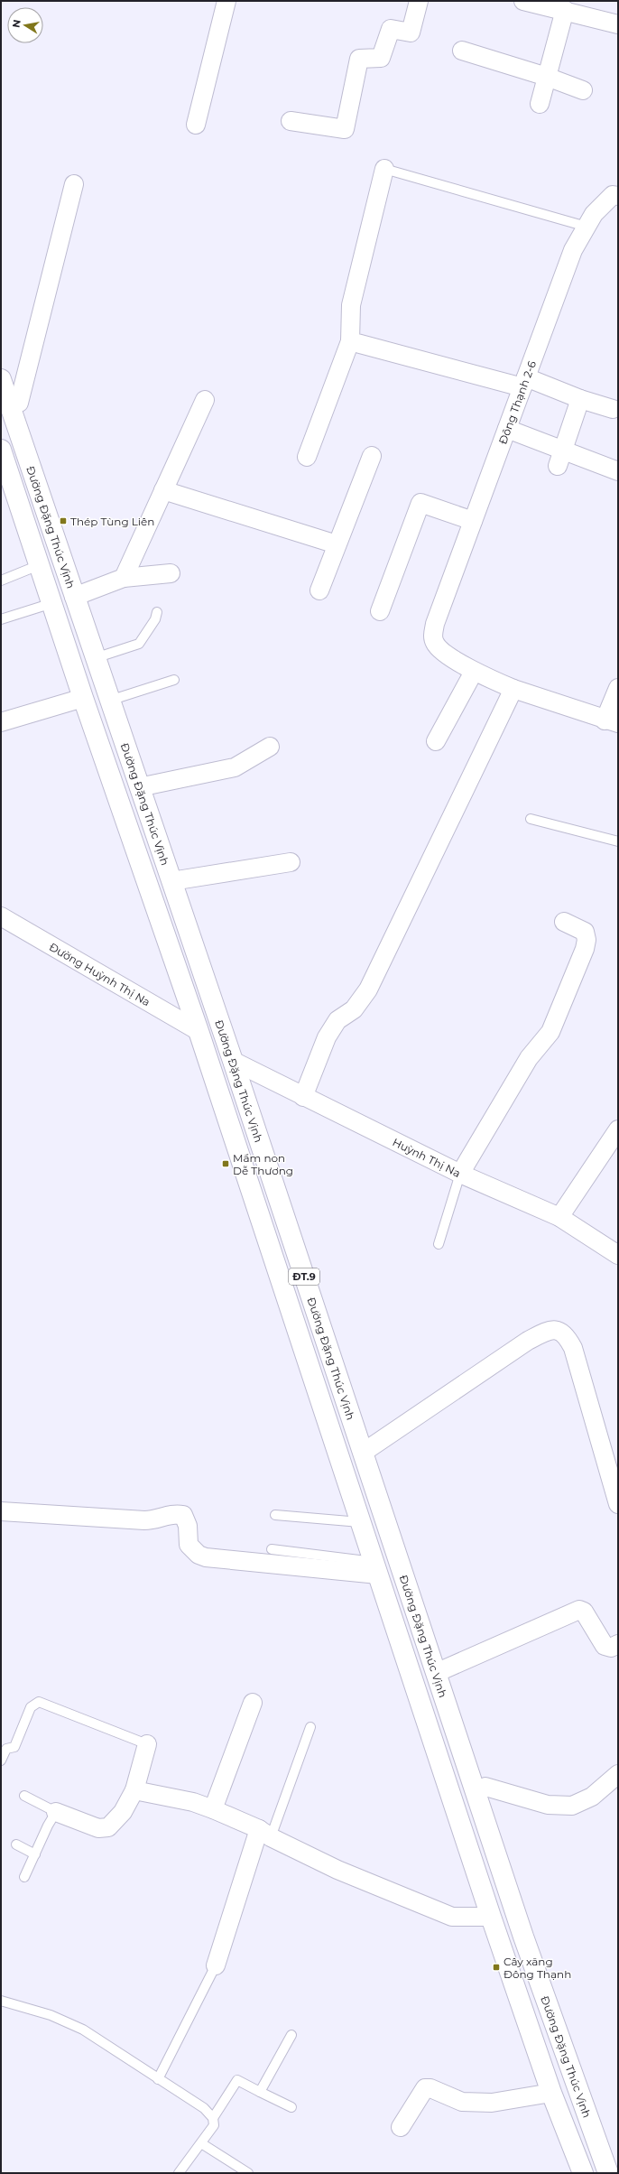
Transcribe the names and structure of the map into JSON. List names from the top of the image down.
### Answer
{
  "streets": {
    "main road": ["Đường Đặng Thúc Vịnh", "ĐT.9"],
    "street": ["Đông Thạnh 2-6", "Đường Huỳnh Thị Na", "Huỳnh Thị Na"]
  },
  "crossings": [
    ["Đường Đặng Thúc Vịnh", "Đường Huỳnh Thị Na"],
    ["Đường Đặng Thúc Vịnh", "Huỳnh Thị Na"]
  ],
  "places": {
    "transit": ["Thép Tùng Liên", "Mầm non Dễ Thương", "Cây xăng Đông Thạnh"]
  },
  "north": "left"
}
